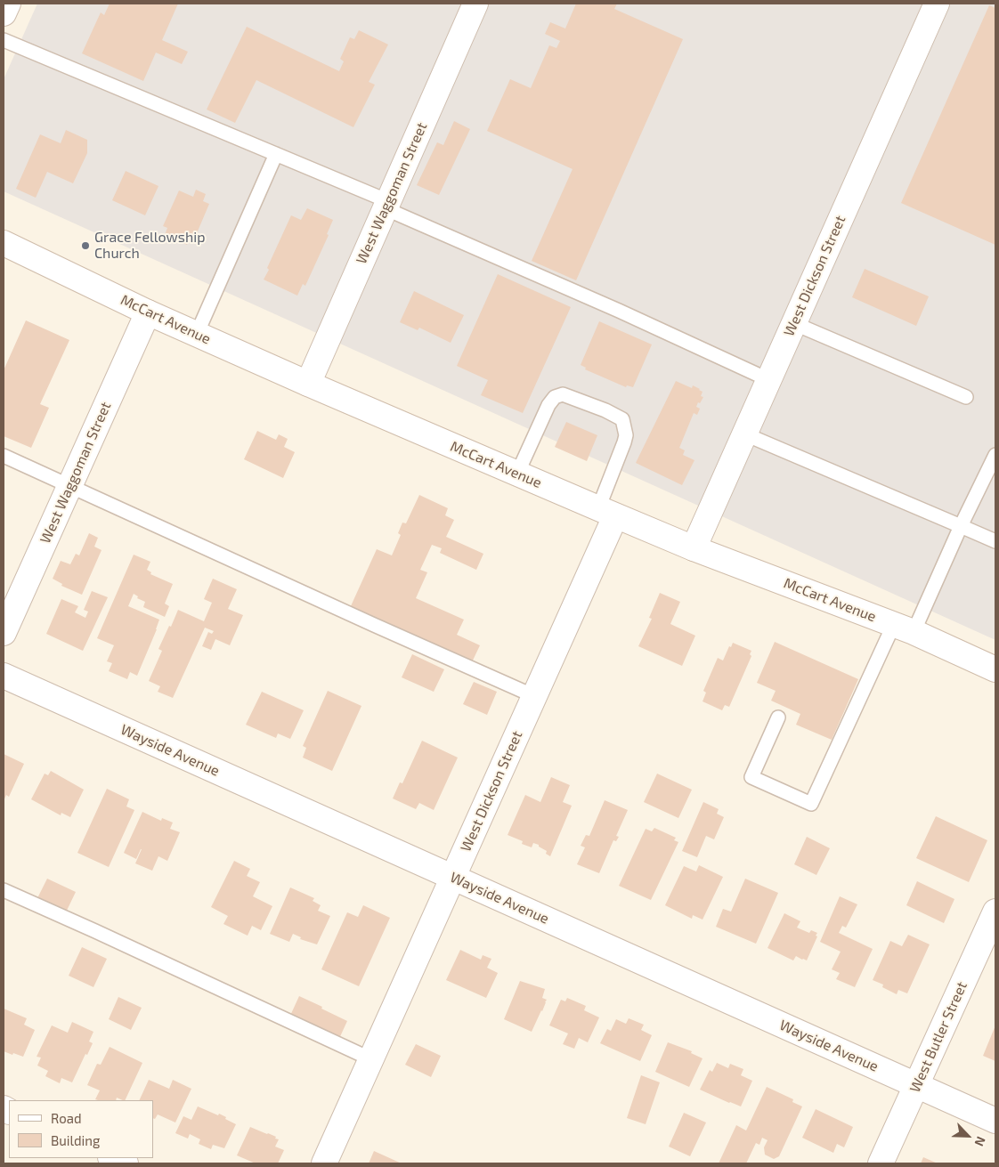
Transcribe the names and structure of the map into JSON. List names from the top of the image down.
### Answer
{
  "streets": {
    "street": [
      "West Waggoman Street",
      "West Dickson Street",
      "McCart Avenue",
      "Wayside Avenue",
      "West Butler Street"
    ]
  },
  "crossings": [
    ["West Waggoman Street", "McCart Avenue"],
    ["West Dickson Street", "McCart Avenue"],
    ["West Dickson Street", "Wayside Avenue"],
    ["Wayside Avenue", "West Butler Street"]
  ],
  "places": ["Grace Fellowship Church"],
  "legend": ["Road", "Building"],
  "north": "bottom right"
}
